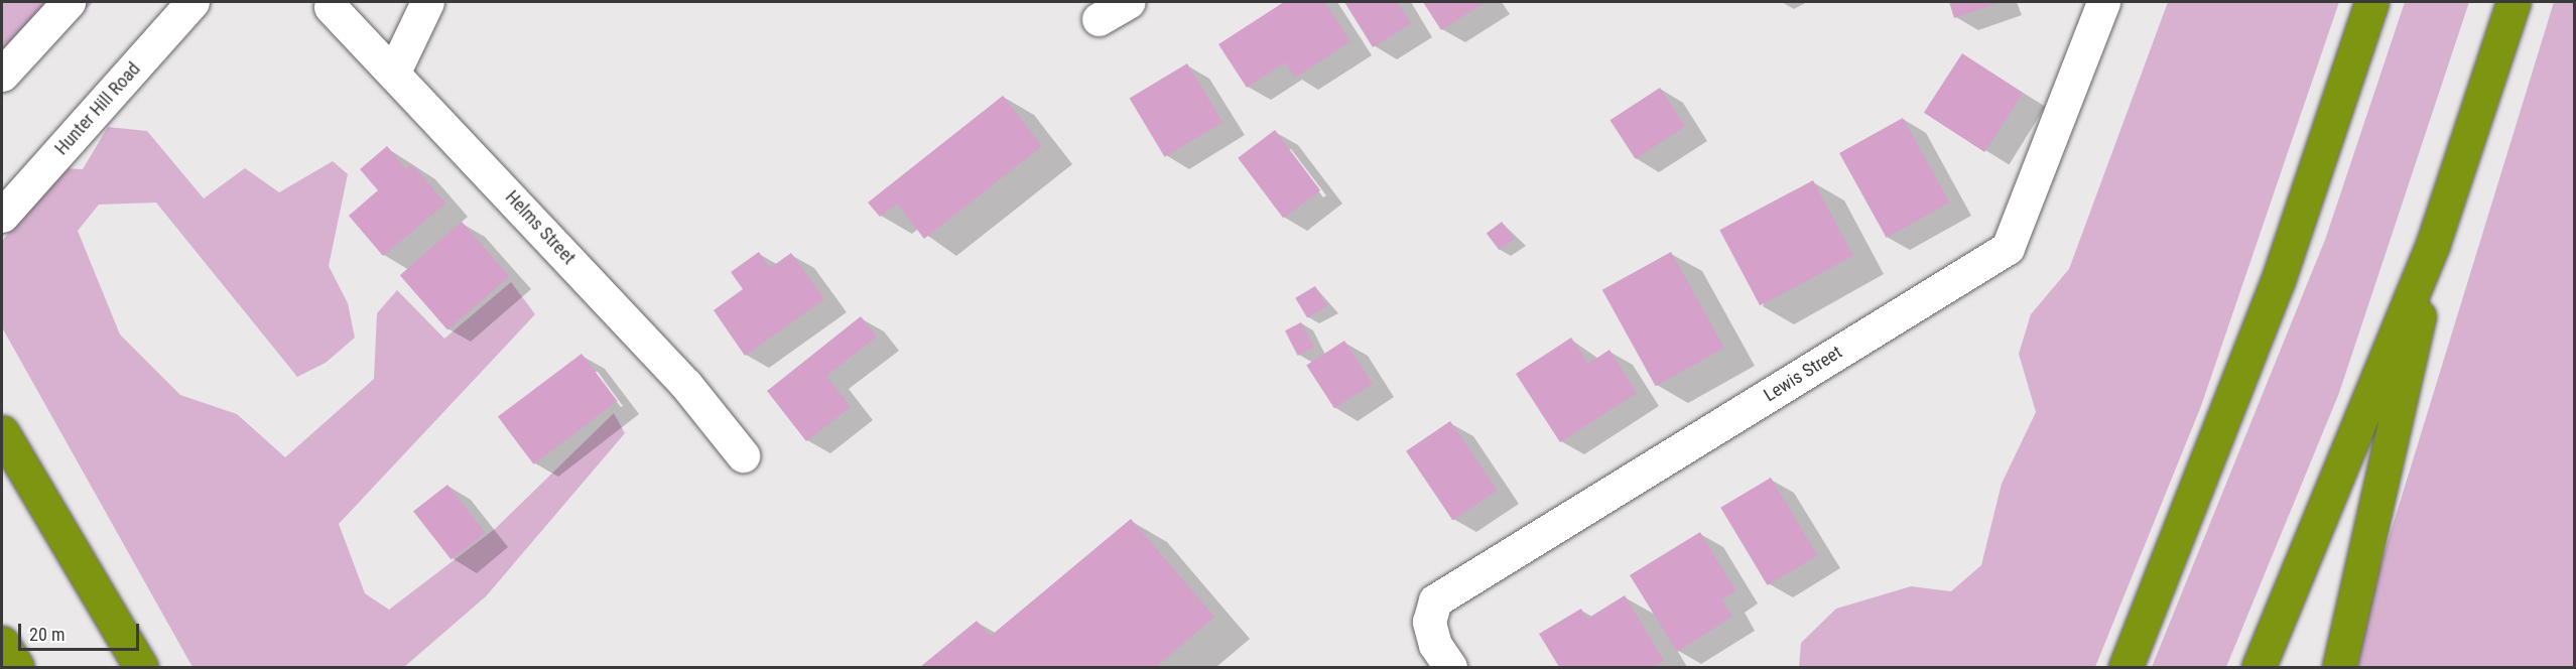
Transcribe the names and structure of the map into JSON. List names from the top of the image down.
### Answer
{
  "streets": {
    "street": ["Hunter Hill Road", "Helms Street", "Lewis Street"]
  },
  "scale_bar": "20 m"
}
